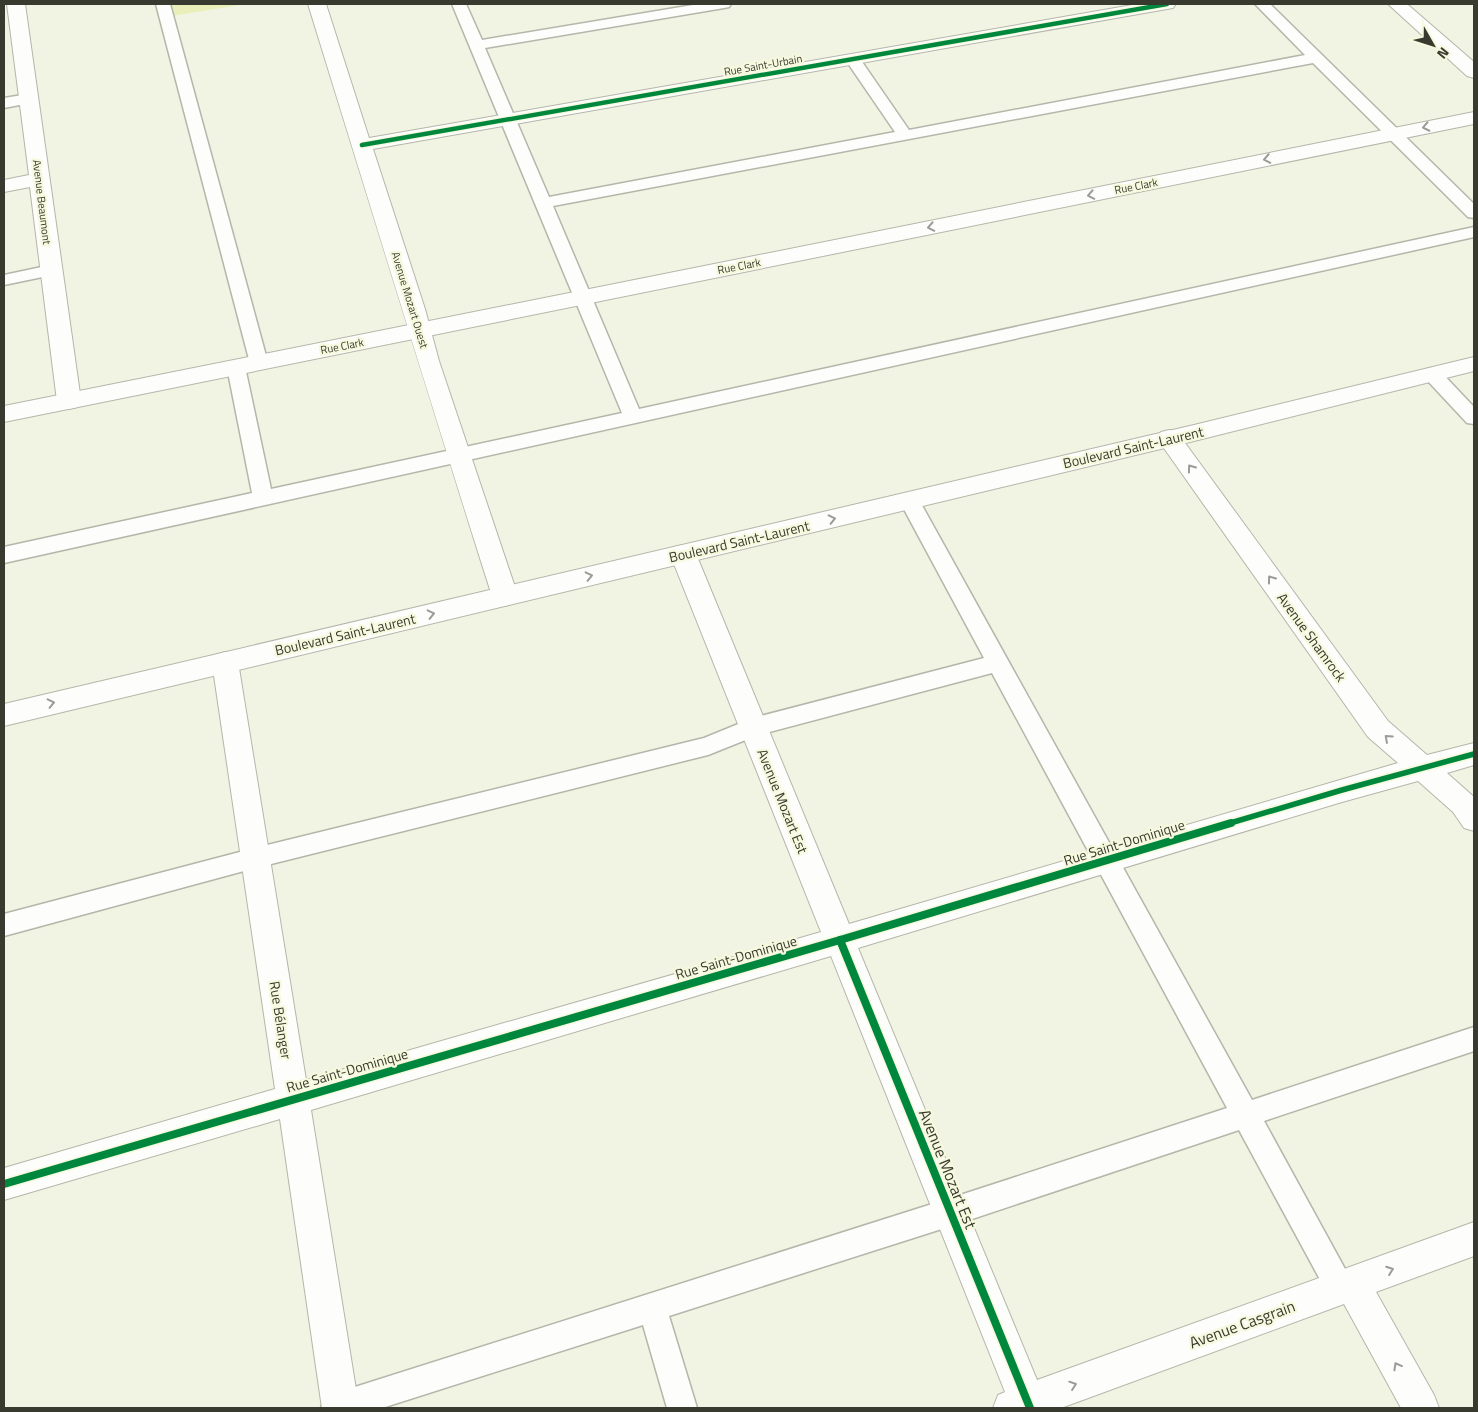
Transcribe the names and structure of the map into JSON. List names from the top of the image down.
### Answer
{
  "streets": {
    "street": [
      "Rue Saint-Urbain",
      "Rue Clark",
      "Avenue Beaumont",
      "Avenue Mozart Ouest",
      "Boulevard Saint-Laurent",
      "Avenue Shamrock",
      "Avenue Mozart Est",
      "Rue Saint-Dominique",
      "Rue Bélanger",
      "Avenue Casgrain"
    ]
  },
  "crossings": [
    ["Rue Saint-Urbain", "Avenue Mozart Ouest"],
    ["Rue Clark", "Avenue Beaumont"],
    ["Rue Clark", "Avenue Mozart Ouest"],
    ["Avenue Mozart Ouest", "Boulevard Saint-Laurent"],
    ["Boulevard Saint-Laurent", "Avenue Shamrock"],
    ["Boulevard Saint-Laurent", "Avenue Mozart Est"],
    ["Boulevard Saint-Laurent", "Rue Bélanger"],
    ["Avenue Shamrock", "Rue Saint-Dominique"],
    ["Avenue Mozart Est", "Rue Saint-Dominique"],
    ["Avenue Mozart Est", "Avenue Casgrain"],
    ["Rue Saint-Dominique", "Rue Bélanger"]
  ],
  "one_way": [
    "Rue Clark",
    "Boulevard Saint-Laurent",
    "Avenue Shamrock",
    "Avenue Casgrain"
  ],
  "north": "bottom right"
}
